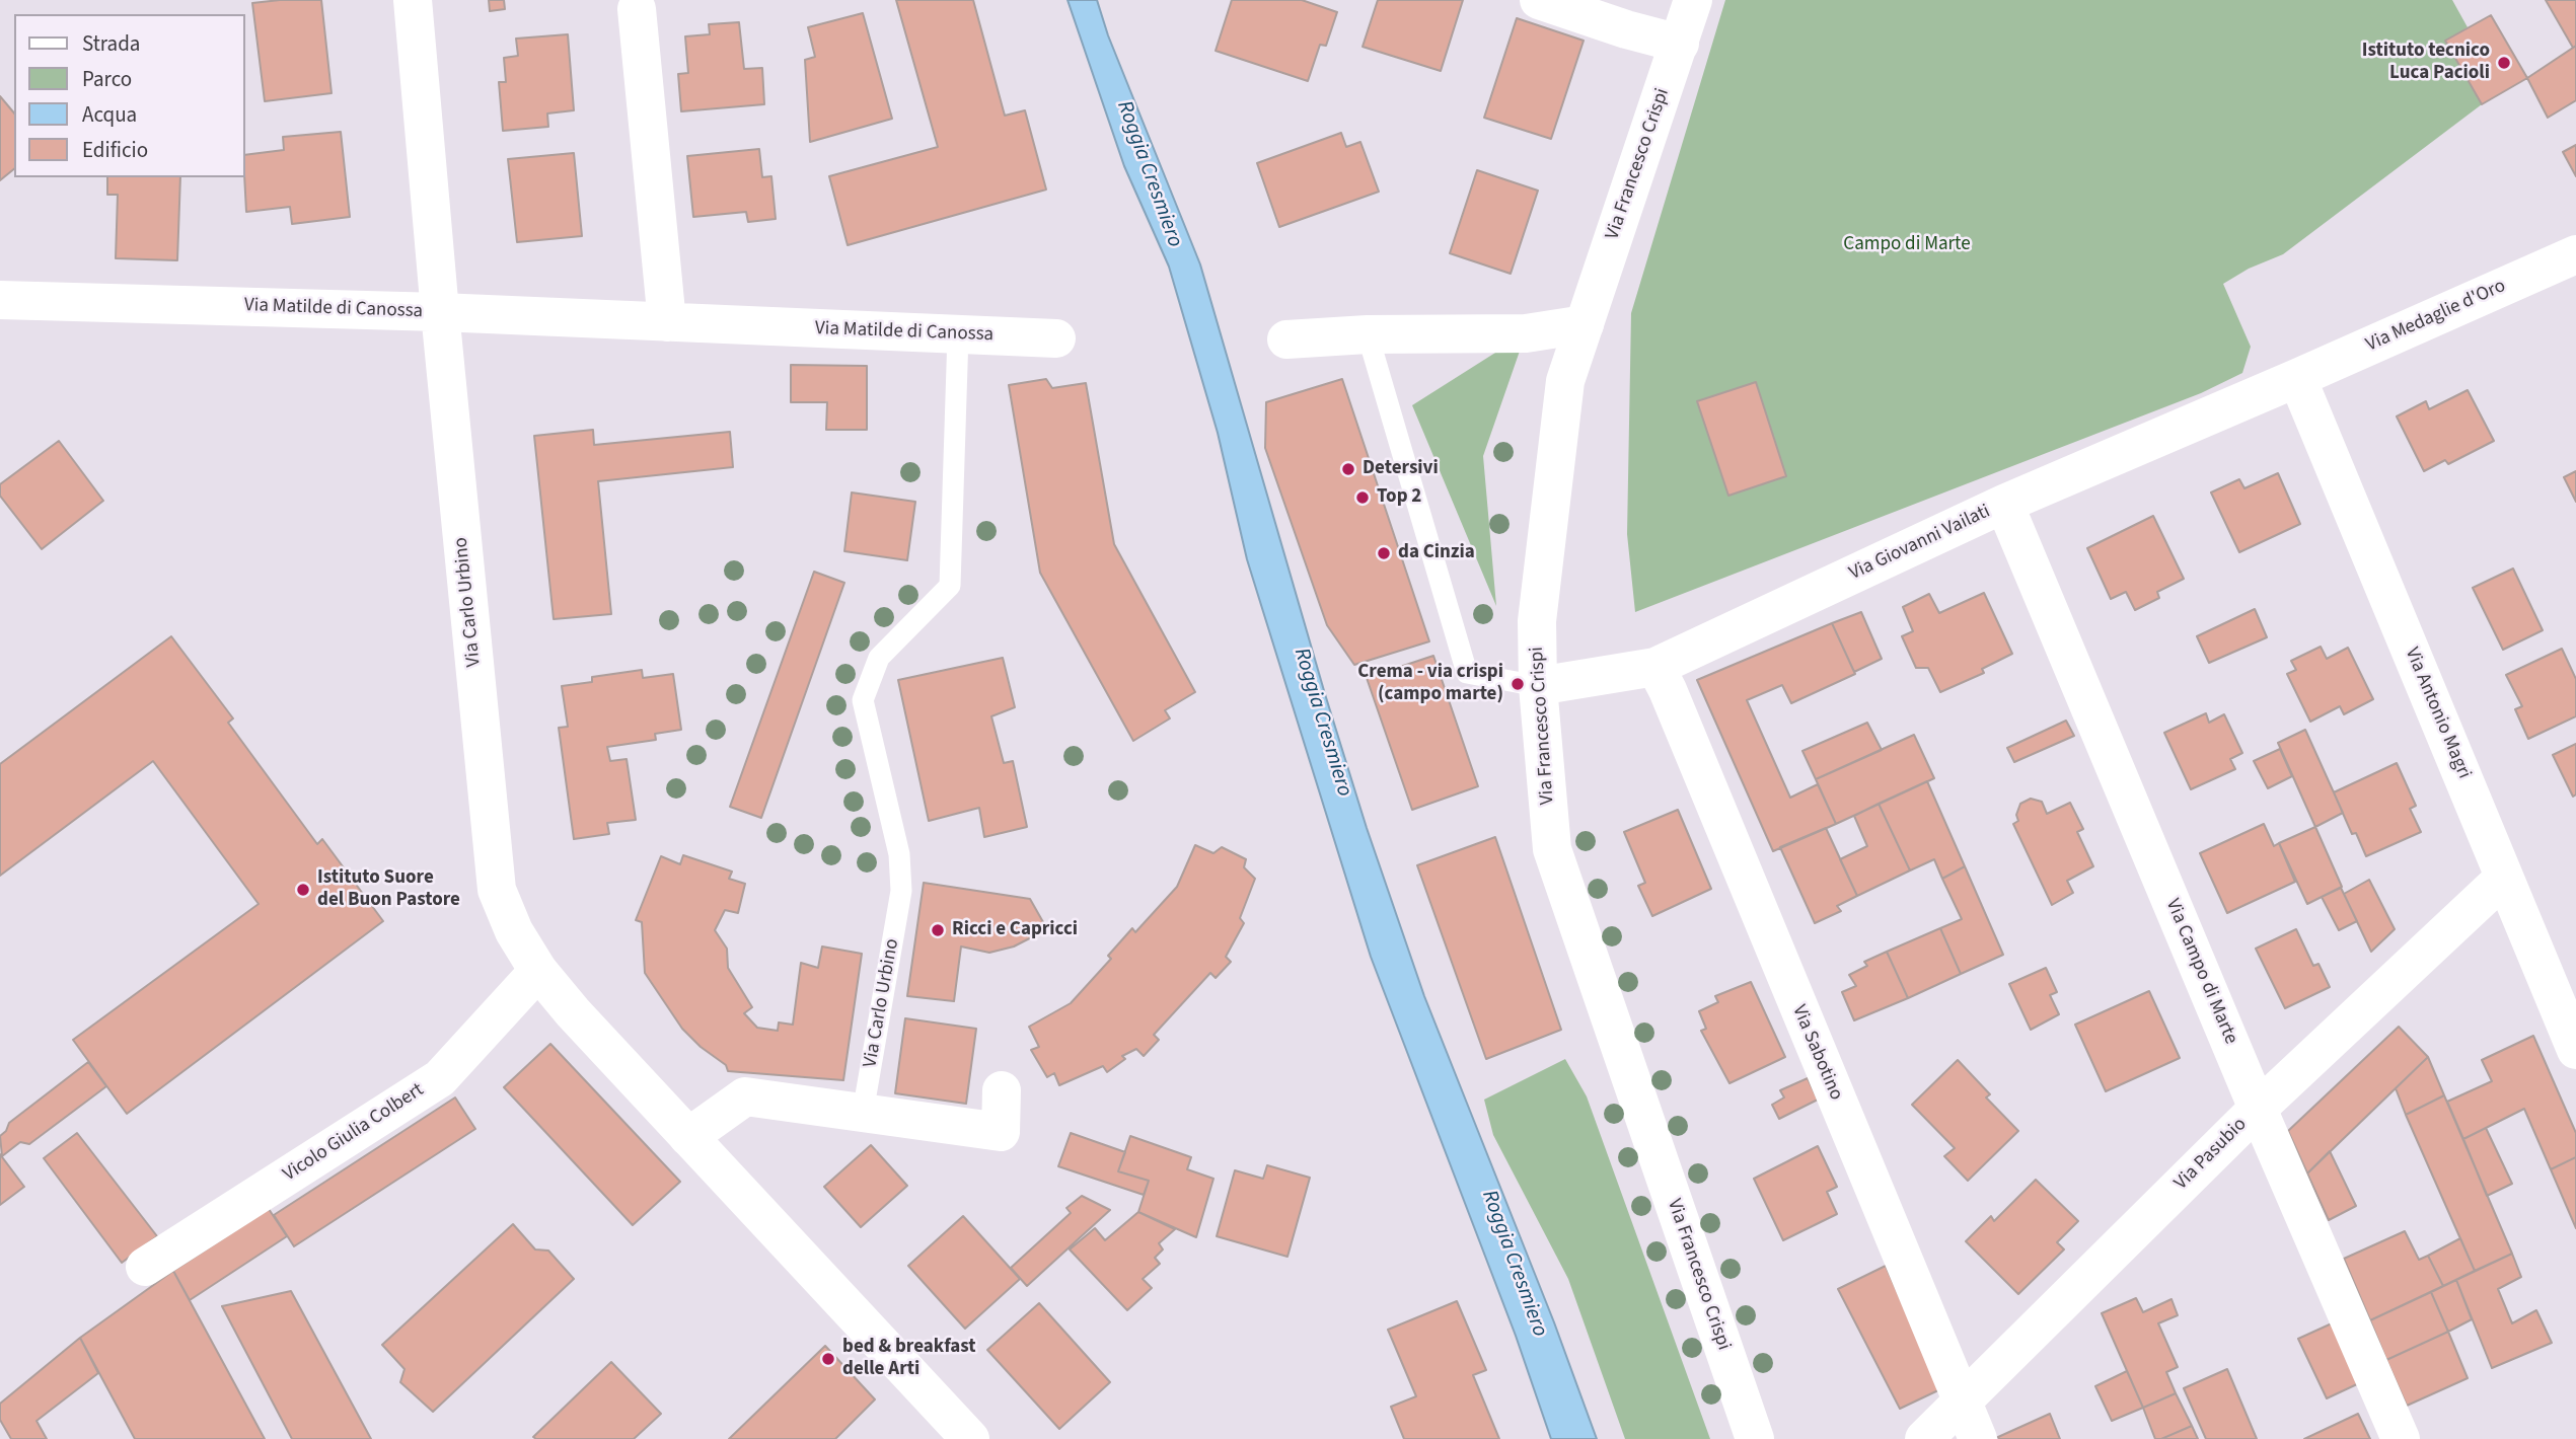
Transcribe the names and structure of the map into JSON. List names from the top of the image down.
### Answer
{
  "streets": {
    "street": [
      "Via Francesco Crispi",
      "Via Matilde di Canossa",
      "Via Medaglie d'Oro",
      "Via Giovanni Vailati",
      "Via Carlo Urbino",
      "Via Antonio Magri",
      "Via Campo di Marte",
      "Via Sabotino",
      "Vicolo Giulia Colbert",
      "Via Pasubio"
    ]
  },
  "crossings": [
    ["Via Francesco Crispi", "Via Giovanni Vailati"],
    ["Via Matilde di Canossa", "Via Carlo Urbino"],
    ["Via Medaglie d'Oro", "Via Giovanni Vailati"],
    ["Via Medaglie d'Oro", "Via Antonio Magri"],
    ["Via Giovanni Vailati", "Via Antonio Magri"],
    ["Via Giovanni Vailati", "Via Campo di Marte"],
    ["Via Giovanni Vailati", "Via Sabotino"],
    ["Via Carlo Urbino", "Vicolo Giulia Colbert"],
    ["Via Antonio Magri", "Via Pasubio"],
    ["Via Campo di Marte", "Via Pasubio"],
    ["Via Sabotino", "Via Pasubio"]
  ],
  "water": ["Roggia Cresmiero"],
  "parks": ["Campo di Marte"],
  "places": [
    "Istituto tecnico Luca Pacioli",
    "Detersivi",
    "Top 2",
    "da Cinzia",
    "Crema - via crispi (campo marte)",
    "Istituto Suore del Buon Pastore",
    "Ricci e Capricci",
    "bed & breakfast delle Arti"
  ],
  "legend": [
    "Strada",
    "Parco",
    "Acqua",
    "Edificio"
  ]
}
